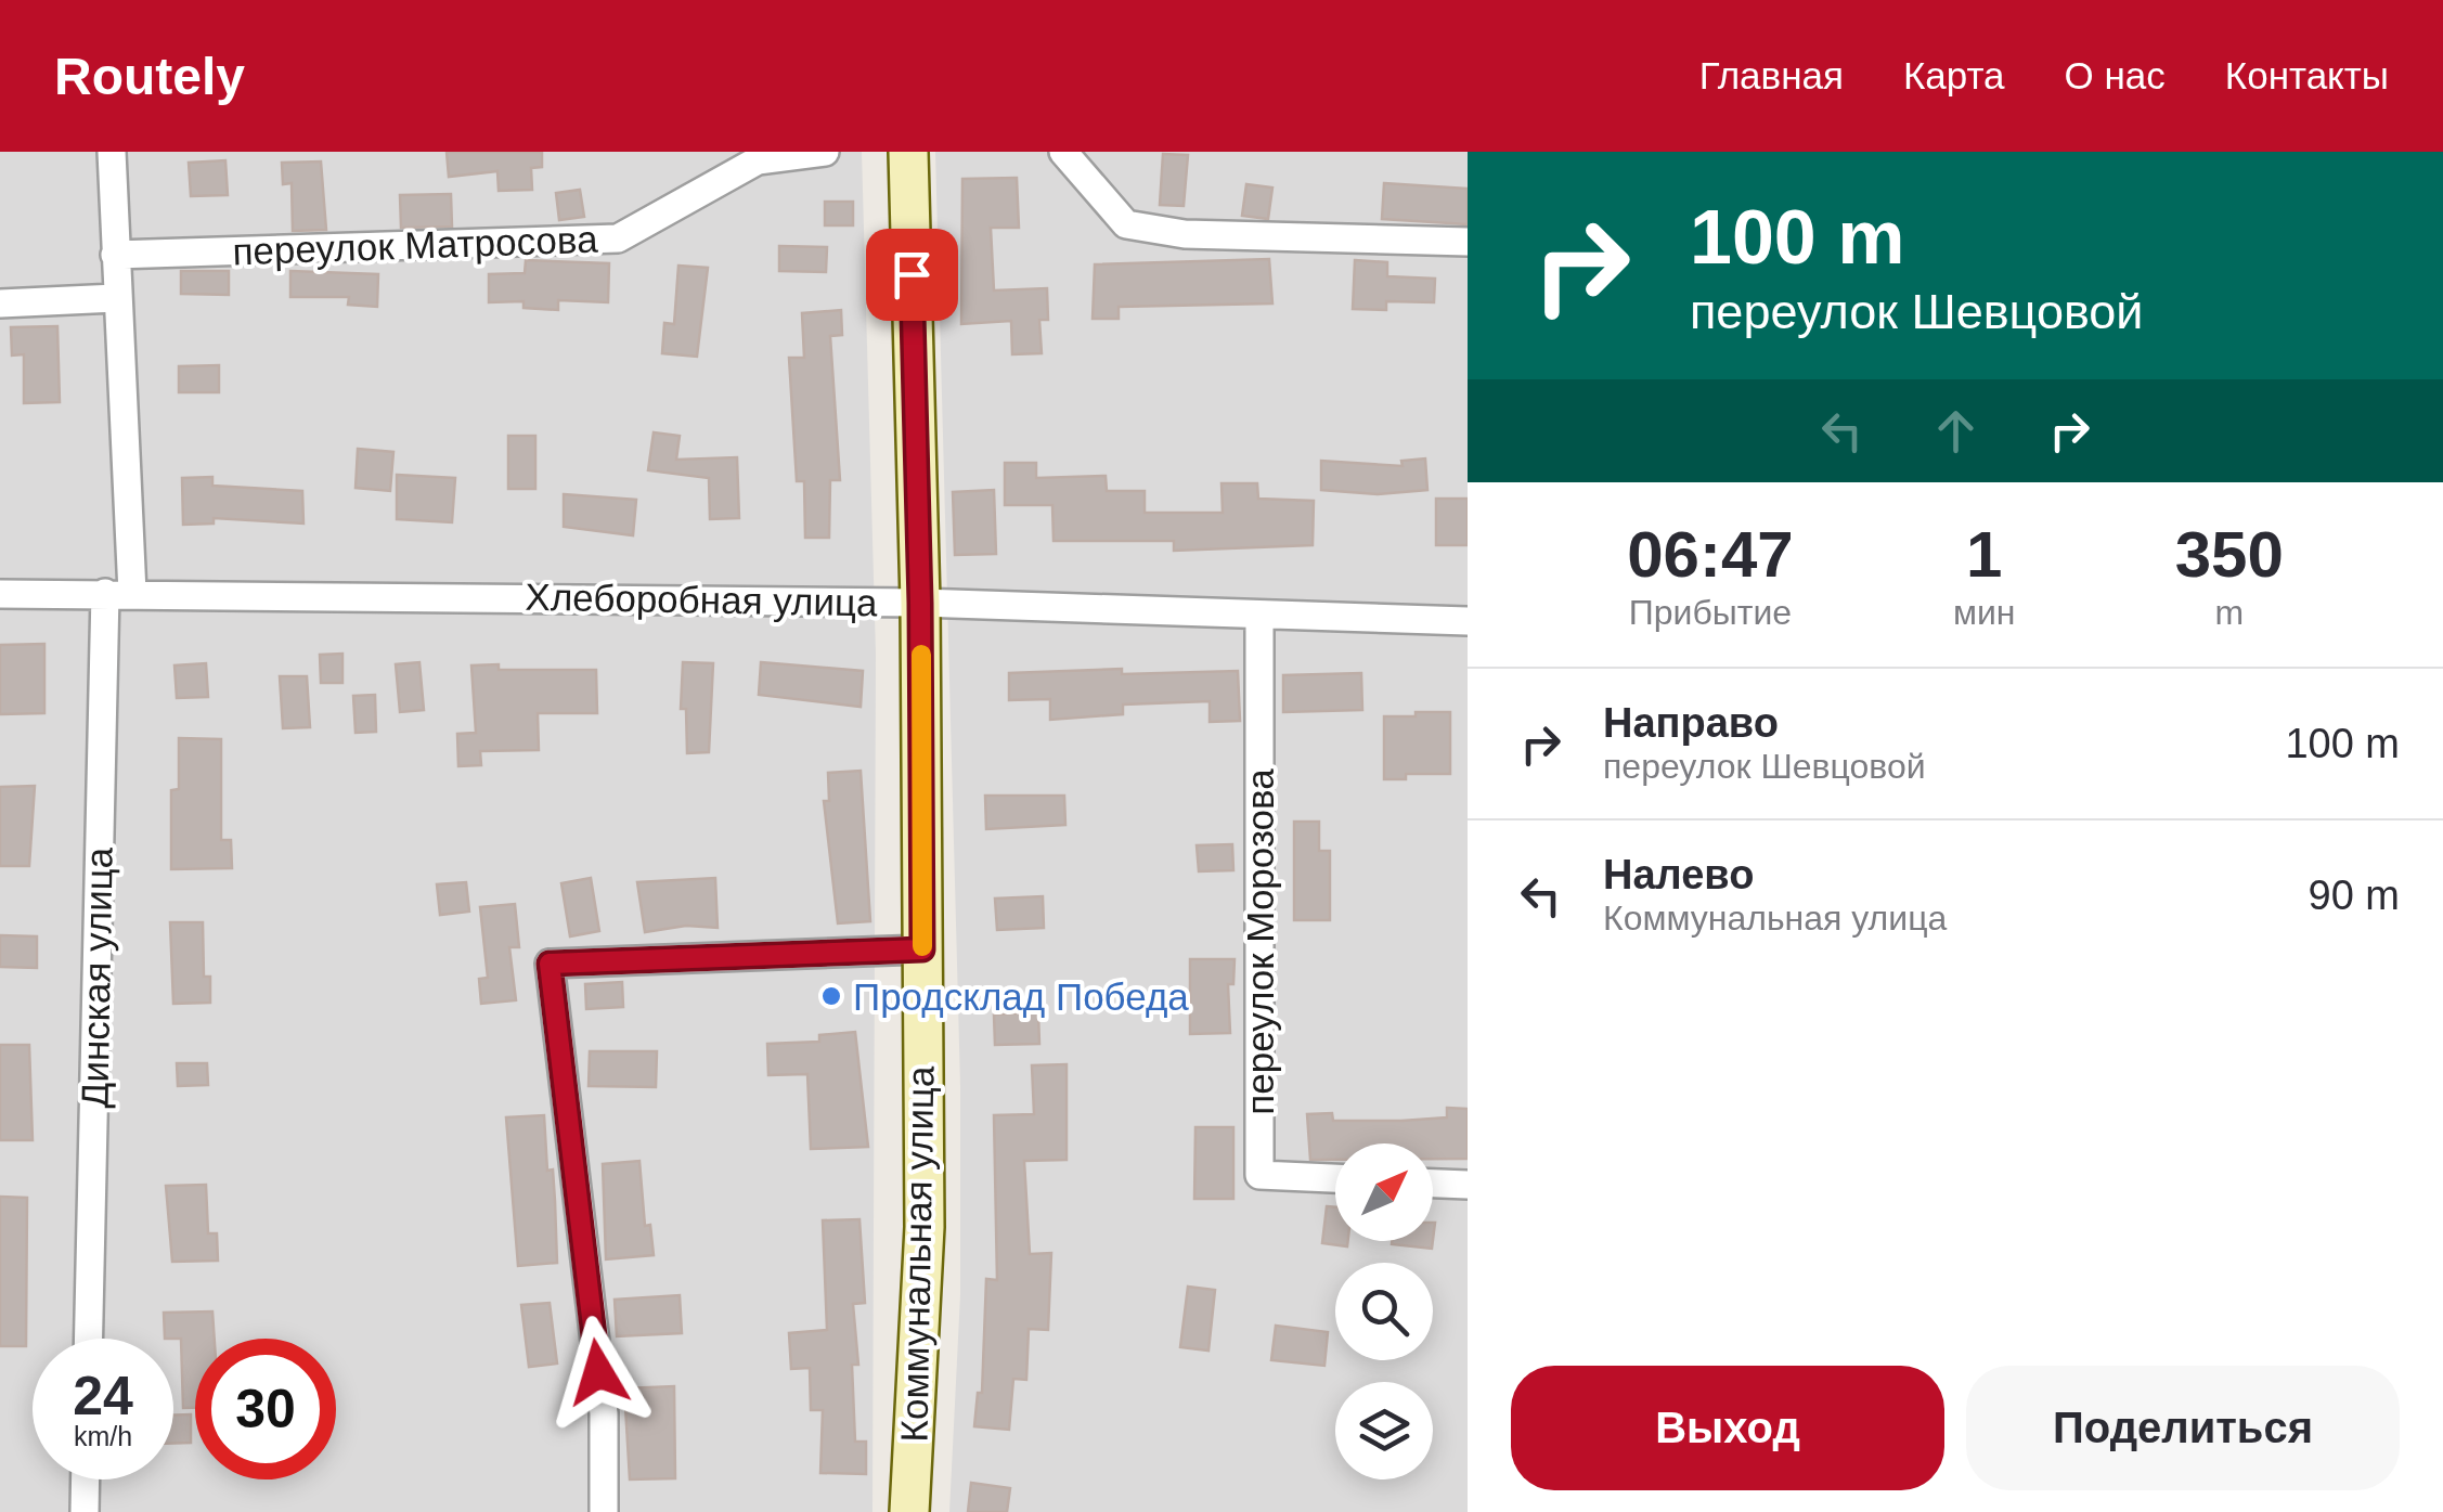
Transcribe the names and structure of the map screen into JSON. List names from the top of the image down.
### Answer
{
  "streets": {
    "street": [
      "переулок Матросова",
      "Хлеборобная улица",
      "переулок Морозова",
      "Динская улица",
      "Коммунальная улица"
    ]
  },
  "crossings": [
    ["переулок Матросова", "Динская улица"],
    ["Хлеборобная улица", "переулок Морозова"],
    ["Хлеборобная улица", "Динская улица"],
    ["Хлеборобная улица", "Коммунальная улица"]
  ],
  "places": ["Продсклад Победа"],
  "north": "top right",
  "page": {
    "header": "Routely",
    "nav": [
      "Главная",
      "Карта",
      "О нас",
      "Контакты"
    ],
    "turn": ["100 m", "переулок Шевцовой"],
    "eta": [
      "06:47",
      "Прибытие",
      "1",
      "мин",
      "350",
      "m"
    ],
    "list": [
      {
        "name": "Направо",
        "note": "переулок Шевцовой",
        "value": "100 m"
      },
      {
        "name": "Налево",
        "note": "Коммунальная улица",
        "value": "90 m"
      }
    ],
    "speed": "24 km/h",
    "limit": "30",
    "buttons": ["Выход", "Поделиться"]
  }
}
